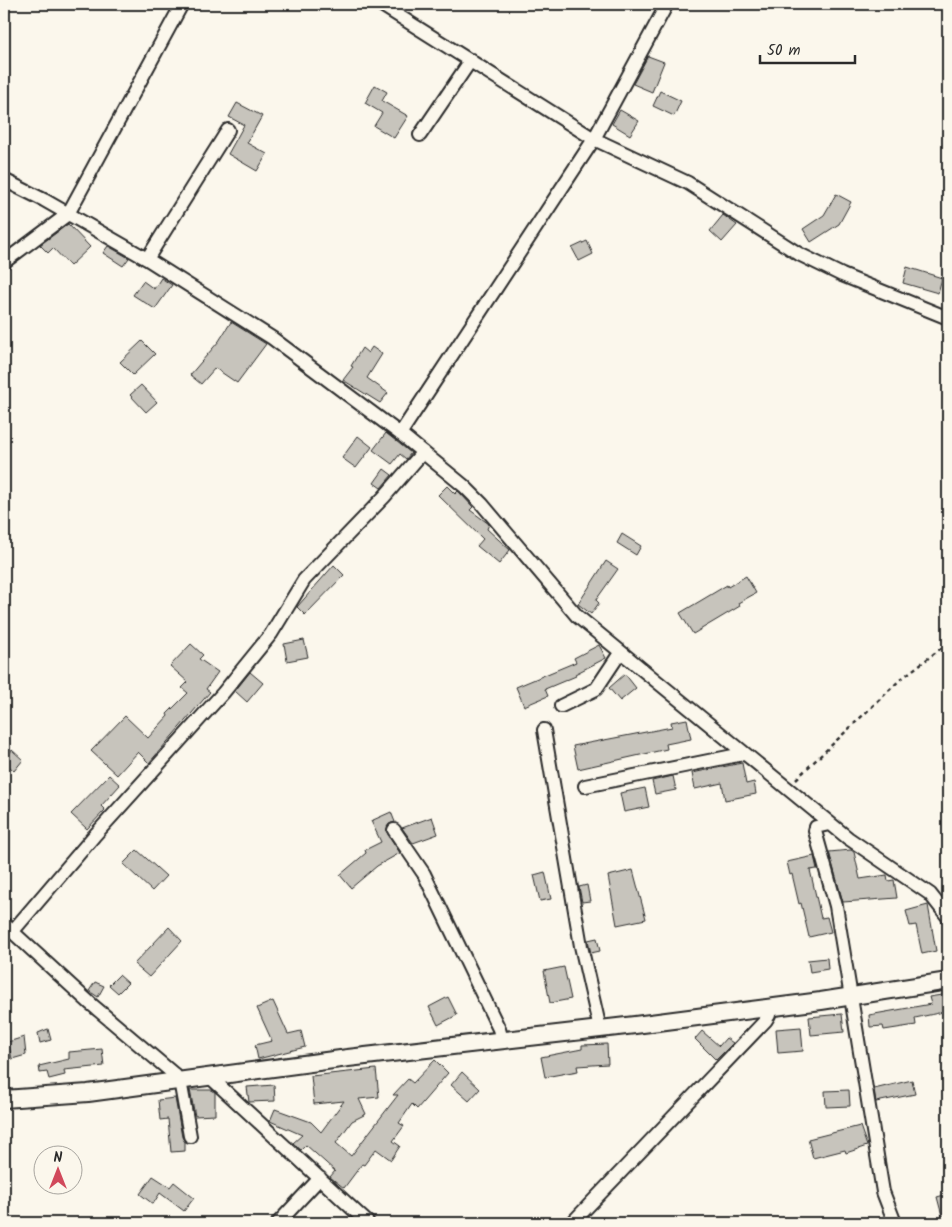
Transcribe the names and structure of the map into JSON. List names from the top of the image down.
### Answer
{
  "scale_bar": "50 m",
  "north": "top"
}
